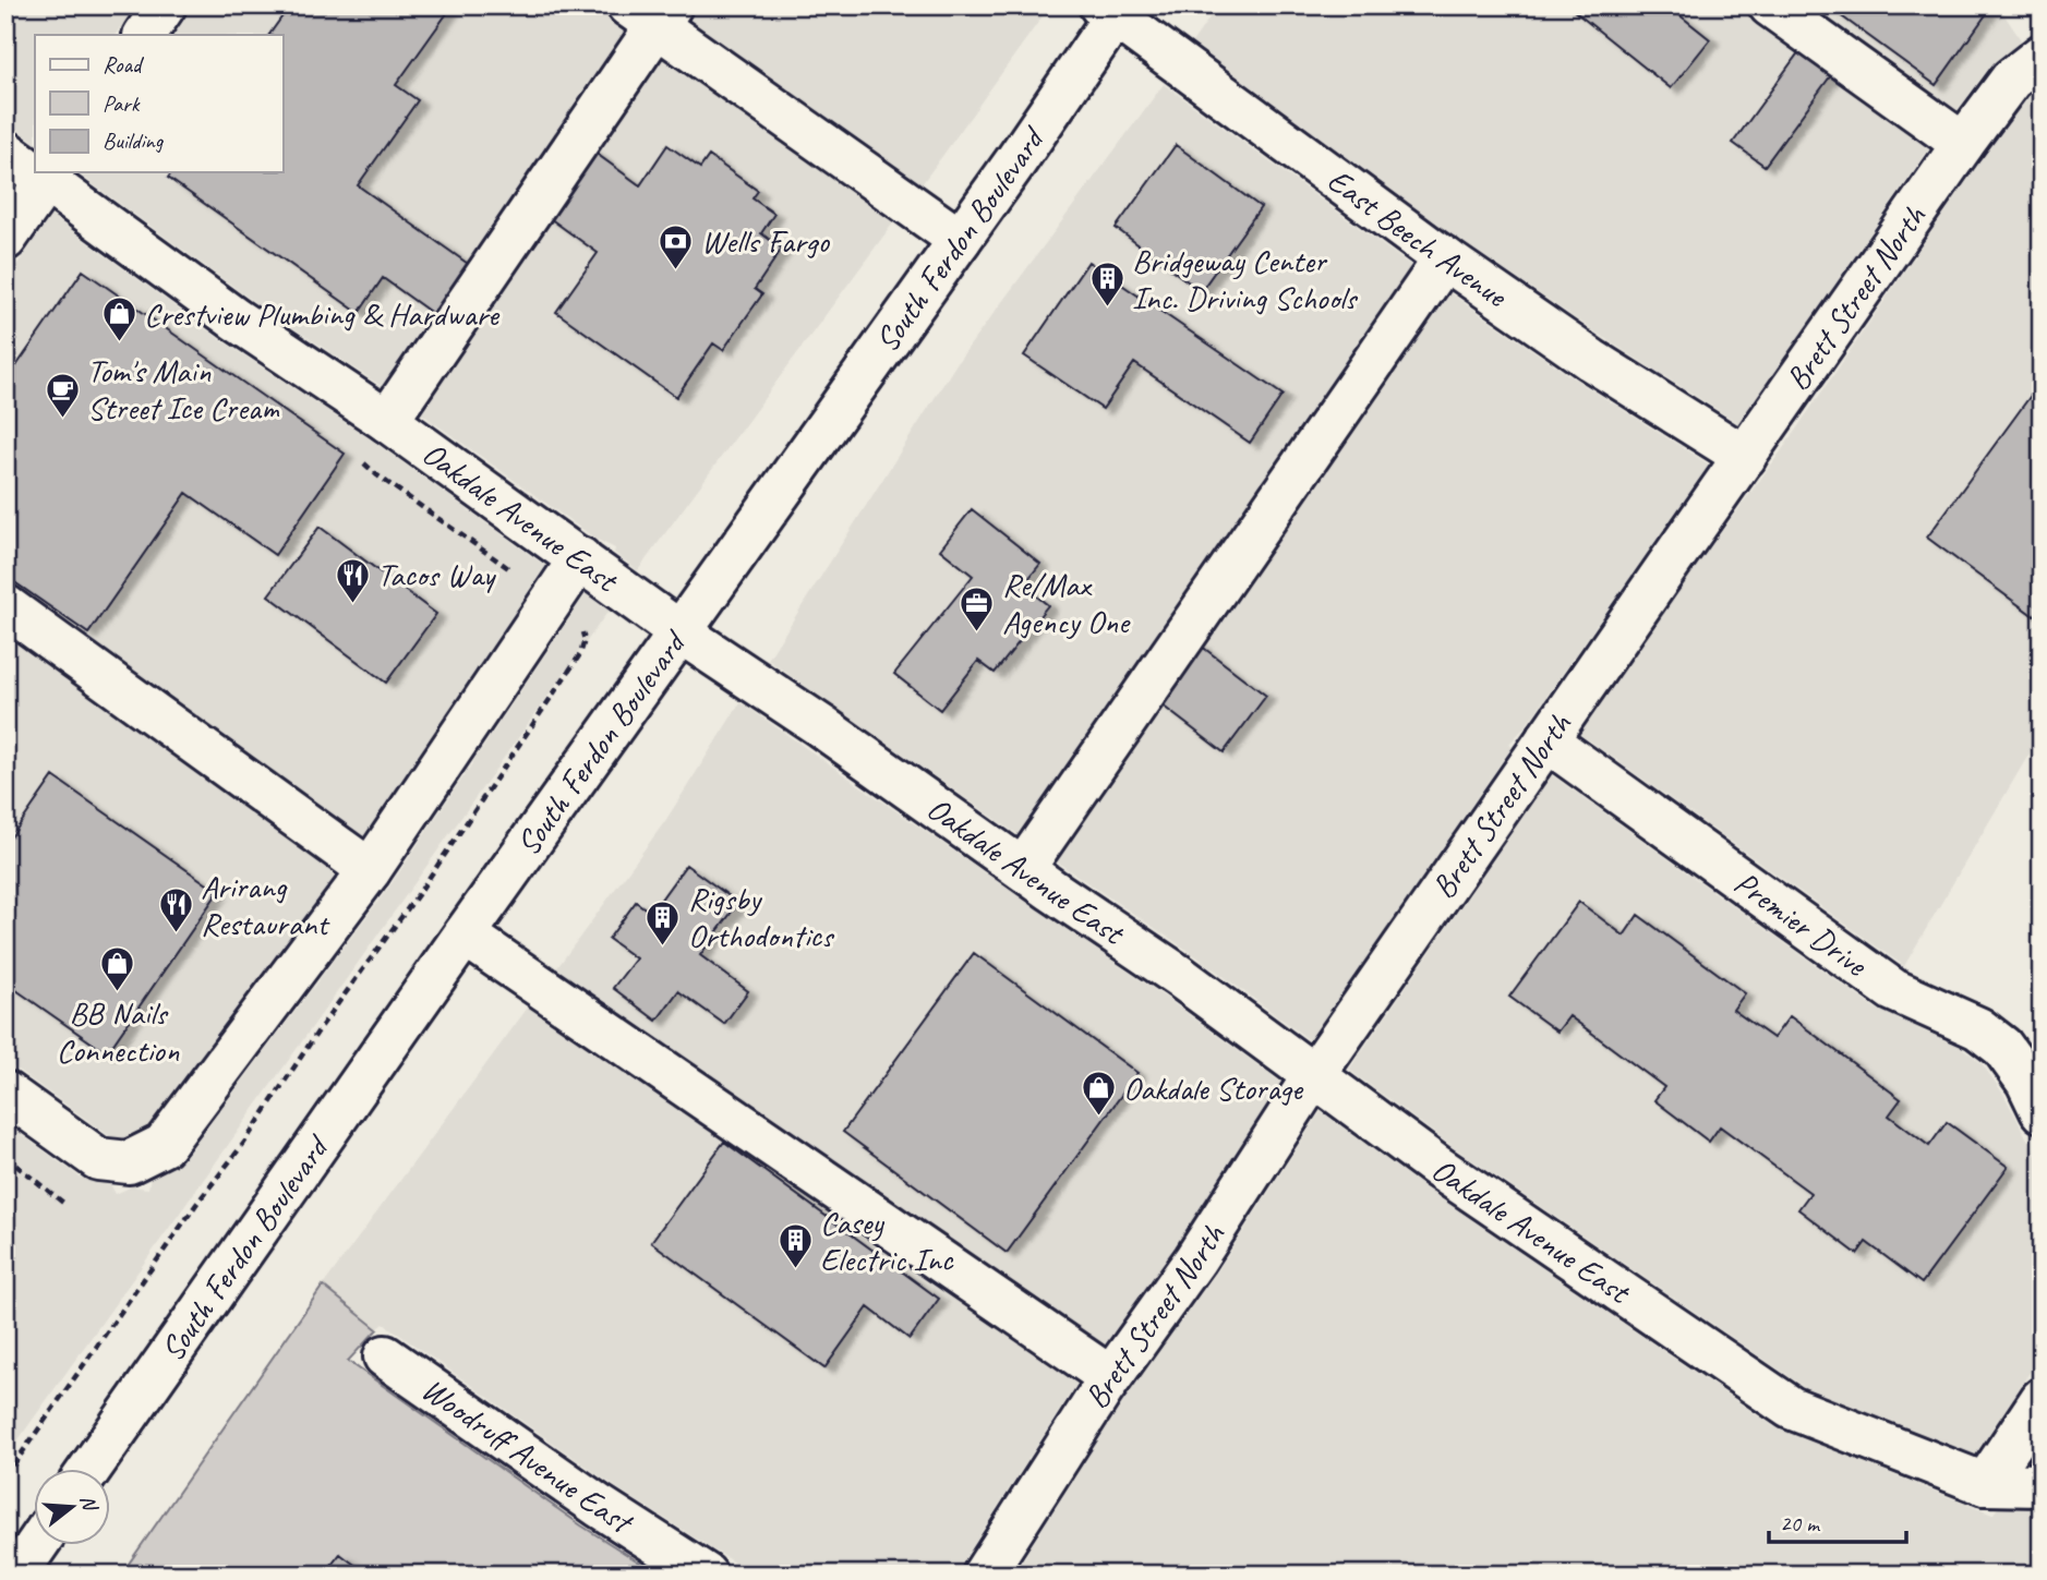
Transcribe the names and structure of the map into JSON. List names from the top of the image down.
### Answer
{
  "streets": {
    "street": [
      "East Beech Avenue",
      "South Ferdon Boulevard",
      "Brett Street North",
      "Oakdale Avenue East",
      "Premier Drive",
      "Woodruff Avenue East"
    ]
  },
  "crossings": [
    ["East Beech Avenue", "South Ferdon Boulevard"],
    ["East Beech Avenue", "Brett Street North"],
    ["South Ferdon Boulevard", "Oakdale Avenue East"],
    ["Brett Street North", "Oakdale Avenue East"],
    ["Brett Street North", "Premier Drive"]
  ],
  "places": {
    "bank": ["Wells Fargo"],
    "building": ["Bridgeway Center Inc. Driving Schools", "Rigsby Orthodontics", "Casey Electric Inc"],
    "shop": ["Crestview Plumbing & Hardware", "BB Nails Connection", "Oakdale Storage"],
    "cafe": ["Tom's Main Street Ice Cream"],
    "restaurant": ["Tacos Way", "Arirang Restaurant"],
    "office": ["Re/Max Agency One"]
  },
  "legend": ["Road", "Park", "Building"],
  "scale_bar": "20 m",
  "north": "right"
}
